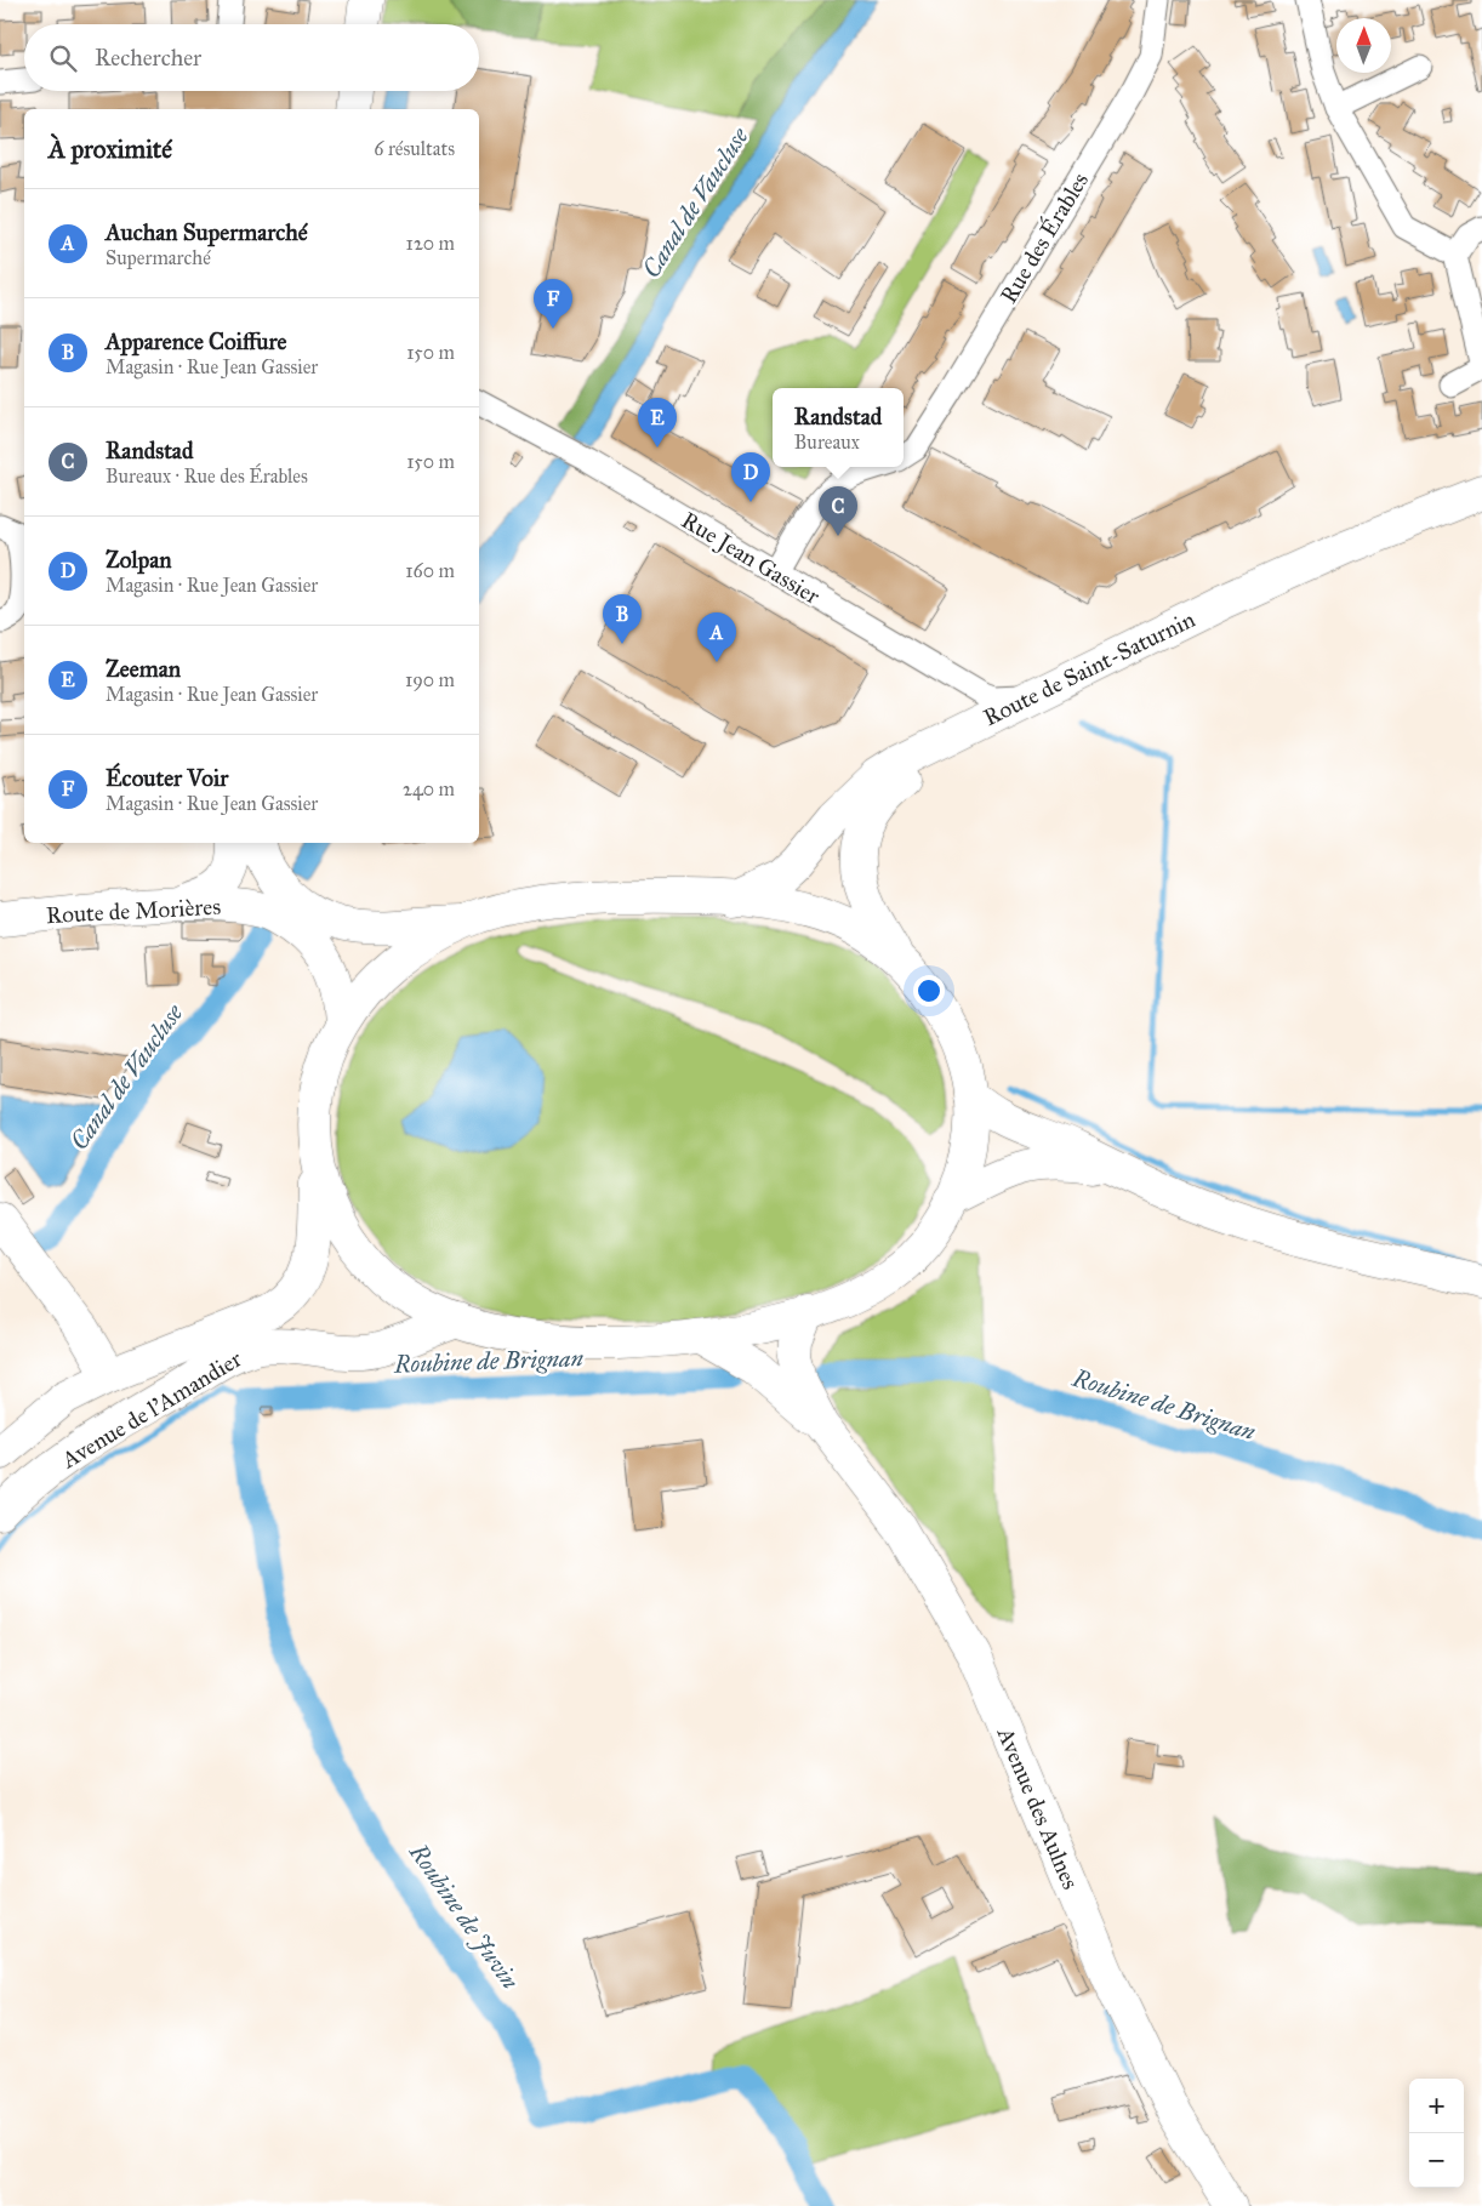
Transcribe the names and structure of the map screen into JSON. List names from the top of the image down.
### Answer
{
  "streets": {
    "main road": [
      "Route de Saint-Saturnin",
      "Route de Morières",
      "Avenue de l'Amandier",
      "Avenue des Aulnes"
    ],
    "street": ["Rue des Érables", "Rue Jean Gassier"]
  },
  "crossings": [
    ["Rue Jean Gassier", "Route de Saint-Saturnin"]
  ],
  "water": ["Canal de Vaucluse", "Roubine de Brignan", "Roubine de Juvin"],
  "north": "top",
  "page": {
    "search": "Rechercher",
    "heading": ["À proximité", "6 résultats"],
    "list": [
      {
        "mark": "A",
        "name": "Auchan Supermarché",
        "note": "Supermarché",
        "value": "120 m"
      },
      {
        "mark": "B",
        "name": "Apparence Coiffure",
        "note": "Magasin · Rue Jean Gassier",
        "value": "150 m"
      },
      {
        "mark": "C",
        "name": "Randstad",
        "note": "Bureaux · Rue des Érables",
        "value": "150 m"
      },
      {
        "mark": "D",
        "name": "Zolpan",
        "note": "Magasin · Rue Jean Gassier",
        "value": "160 m"
      },
      {
        "mark": "E",
        "name": "Zeeman",
        "note": "Magasin · Rue Jean Gassier",
        "value": "190 m"
      },
      {
        "mark": "F",
        "name": "Écouter Voir",
        "note": "Magasin · Rue Jean Gassier",
        "value": "240 m"
      }
    ],
    "pins": [
      "F",
      "E",
      "D",
      "C",
      "B",
      "A"
    ],
    "popup": ["Randstad", "Bureaux"],
    "map_buttons": ["+", "−"]
  }
}
